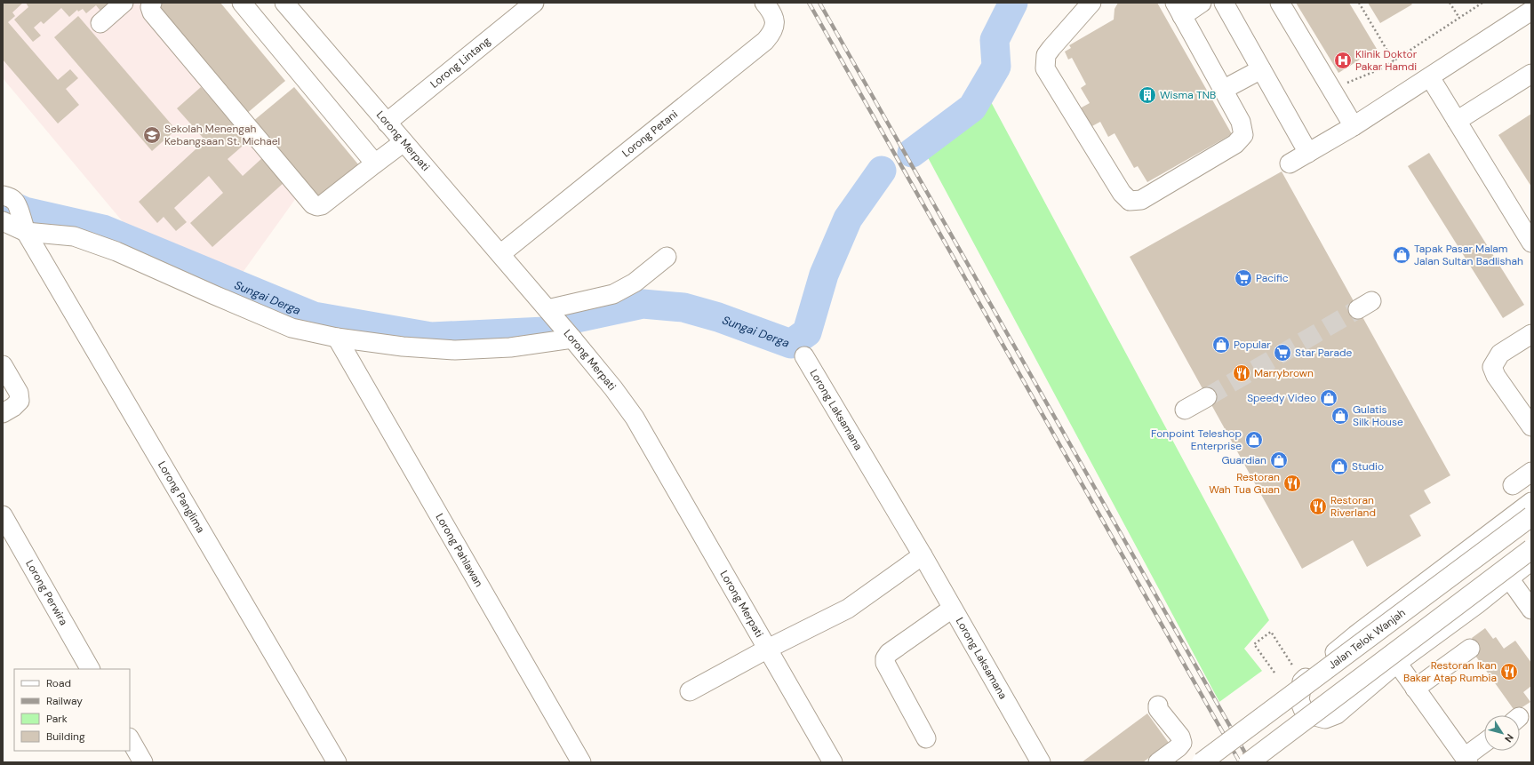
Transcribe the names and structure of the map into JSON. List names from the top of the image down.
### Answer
{
  "streets": {
    "main road": ["Jalan Telok Wanjah"],
    "street": [
      "Lorong Lintang",
      "Lorong Petani",
      "Lorong Merpati",
      "Lorong Laksamana",
      "Lorong Panglima",
      "Lorong Pahlawan",
      "Lorong Perwira"
    ]
  },
  "crossings": [
    ["Lorong Lintang", "Lorong Merpati"],
    ["Lorong Petani", "Lorong Merpati"]
  ],
  "water": ["Sungai Derga"],
  "places": {
    "hospital": ["Klinik Doktor Pakar Hamdi"],
    "building": ["Wisma TNB"],
    "school or university": ["Sekolah Menengah Kebangsaan St. Michael"],
    "shop": [
      "Tapak Pasar Malam Jalan Sultan Badlishah",
      "Popular",
      "Speedy Video",
      "Gulatis Silk House",
      "Fonpoint Teleshop Enterprise",
      "Guardian",
      "Studio"
    ],
    "supermarket": ["Pacific", "Star Parade"],
    "restaurant": [
      "Marrybrown",
      "Restoran Wah Tua Guan",
      "Restoran Riverland",
      "Restoran Ikan Bakar Atap Rumbia"
    ]
  },
  "legend": [
    "Road",
    "Railway",
    "Park",
    "Building"
  ],
  "north": "bottom right"
}
